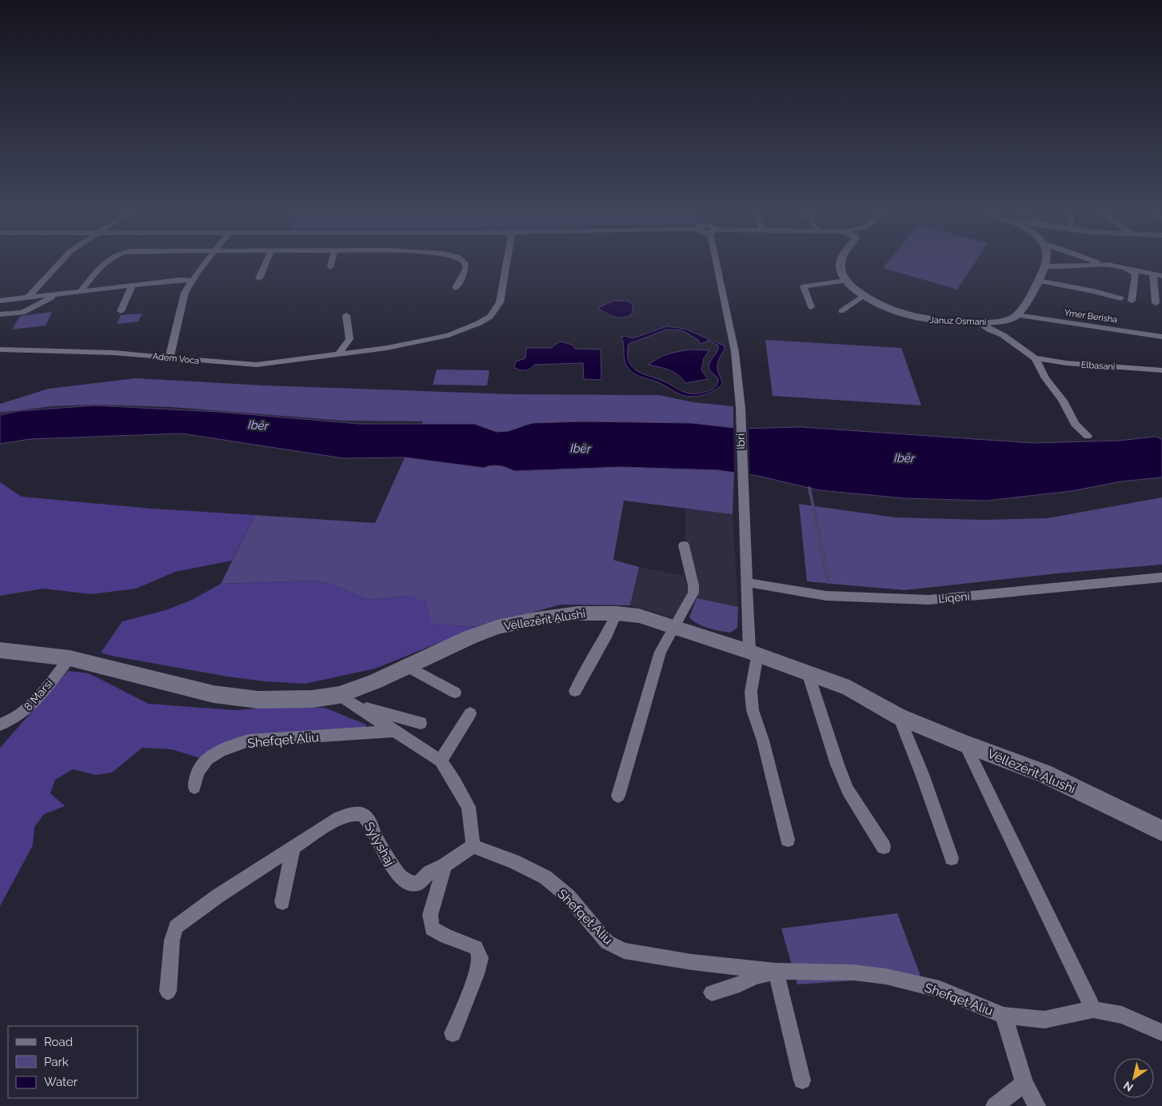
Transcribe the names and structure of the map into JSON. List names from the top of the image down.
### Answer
{
  "streets": {
    "main road": ["Vëllezërit Alushi"],
    "street": [
      "Ymer Berisha",
      "Januz Osmani",
      "Adem Voca",
      "Elbasani",
      "Ibri",
      "Liqeni",
      "8 Marsi",
      "Shefqet Aliu",
      "Sylyshaj"
    ]
  },
  "crossings": [
    ["Ymer Berisha", "Januz Osmani"],
    ["Januz Osmani", "Elbasani"],
    ["Ibri", "Liqeni"],
    ["Ibri", "Vëllezërit Alushi"],
    ["Vëllezërit Alushi", "8 Marsi"],
    ["Shefqet Aliu", "Sylyshaj"]
  ],
  "water": ["Ibër"],
  "legend": ["Road", "Park", "Water"],
  "north": "bottom left"
}
